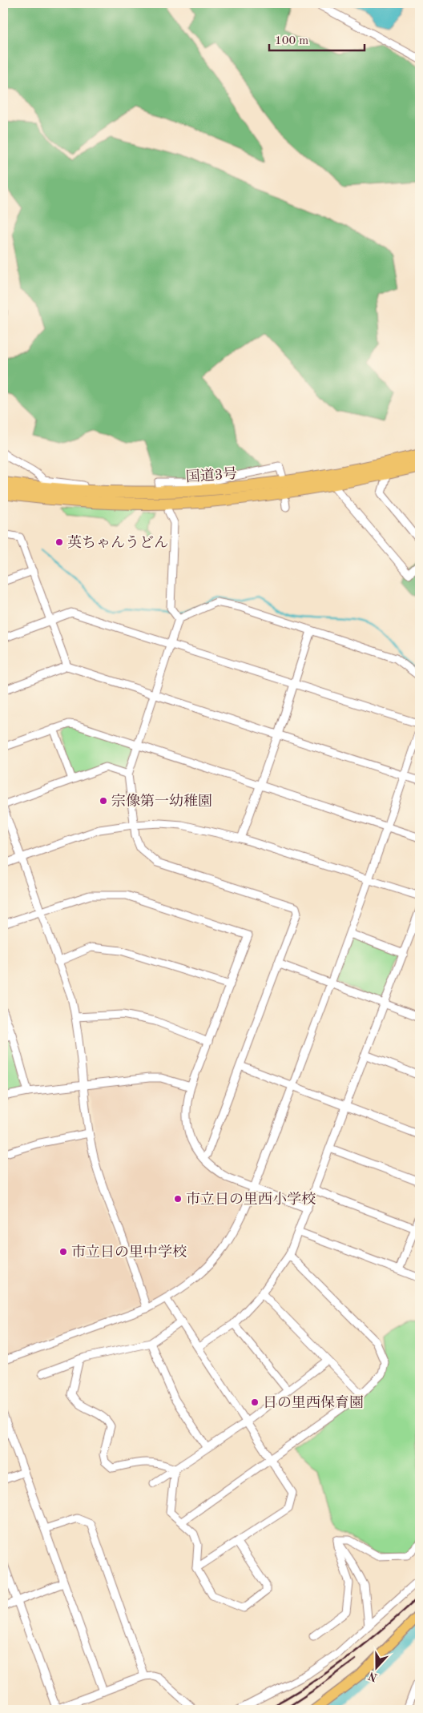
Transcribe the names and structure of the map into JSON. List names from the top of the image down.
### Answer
{
  "streets": {
    "highway": ["国道3号"]
  },
  "places": [
    "英ちゃんうどん",
    "宗像第一幼稚園",
    "市立日の里西小学校",
    "市立日の里中学校",
    "日の里西保育園"
  ],
  "scale_bar": "100 m",
  "north": "bottom"
}
